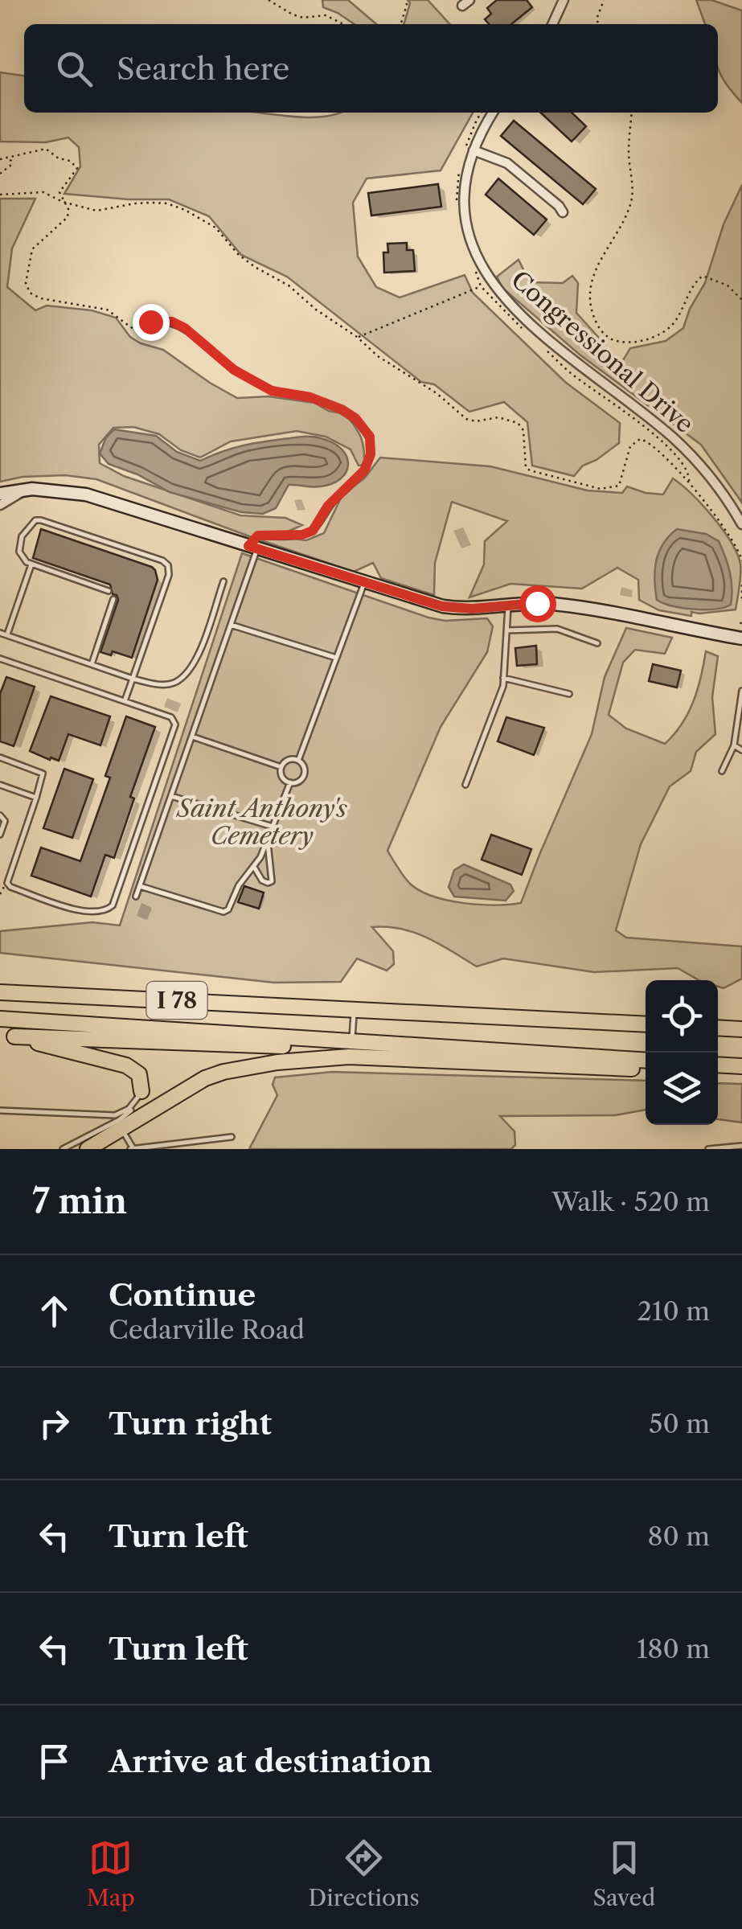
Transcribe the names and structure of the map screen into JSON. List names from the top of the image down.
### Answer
{
  "streets": {
    "highway": ["I 78"],
    "street": ["Congressional Drive"]
  },
  "parks": ["Saint Anthony's Cemetery"],
  "page": {
    "search": "Search here",
    "heading": ["7 min", "Walk · 520 m"],
    "list": [
      ["Continue", "Cedarville Road", "210 m"],
      ["Turn right", "50 m"],
      ["Turn left", "80 m"],
      ["Turn left", "180 m"],
      "Arrive at destination"
    ],
    "nav": ["Map", "Directions", "Saved"]
  }
}
